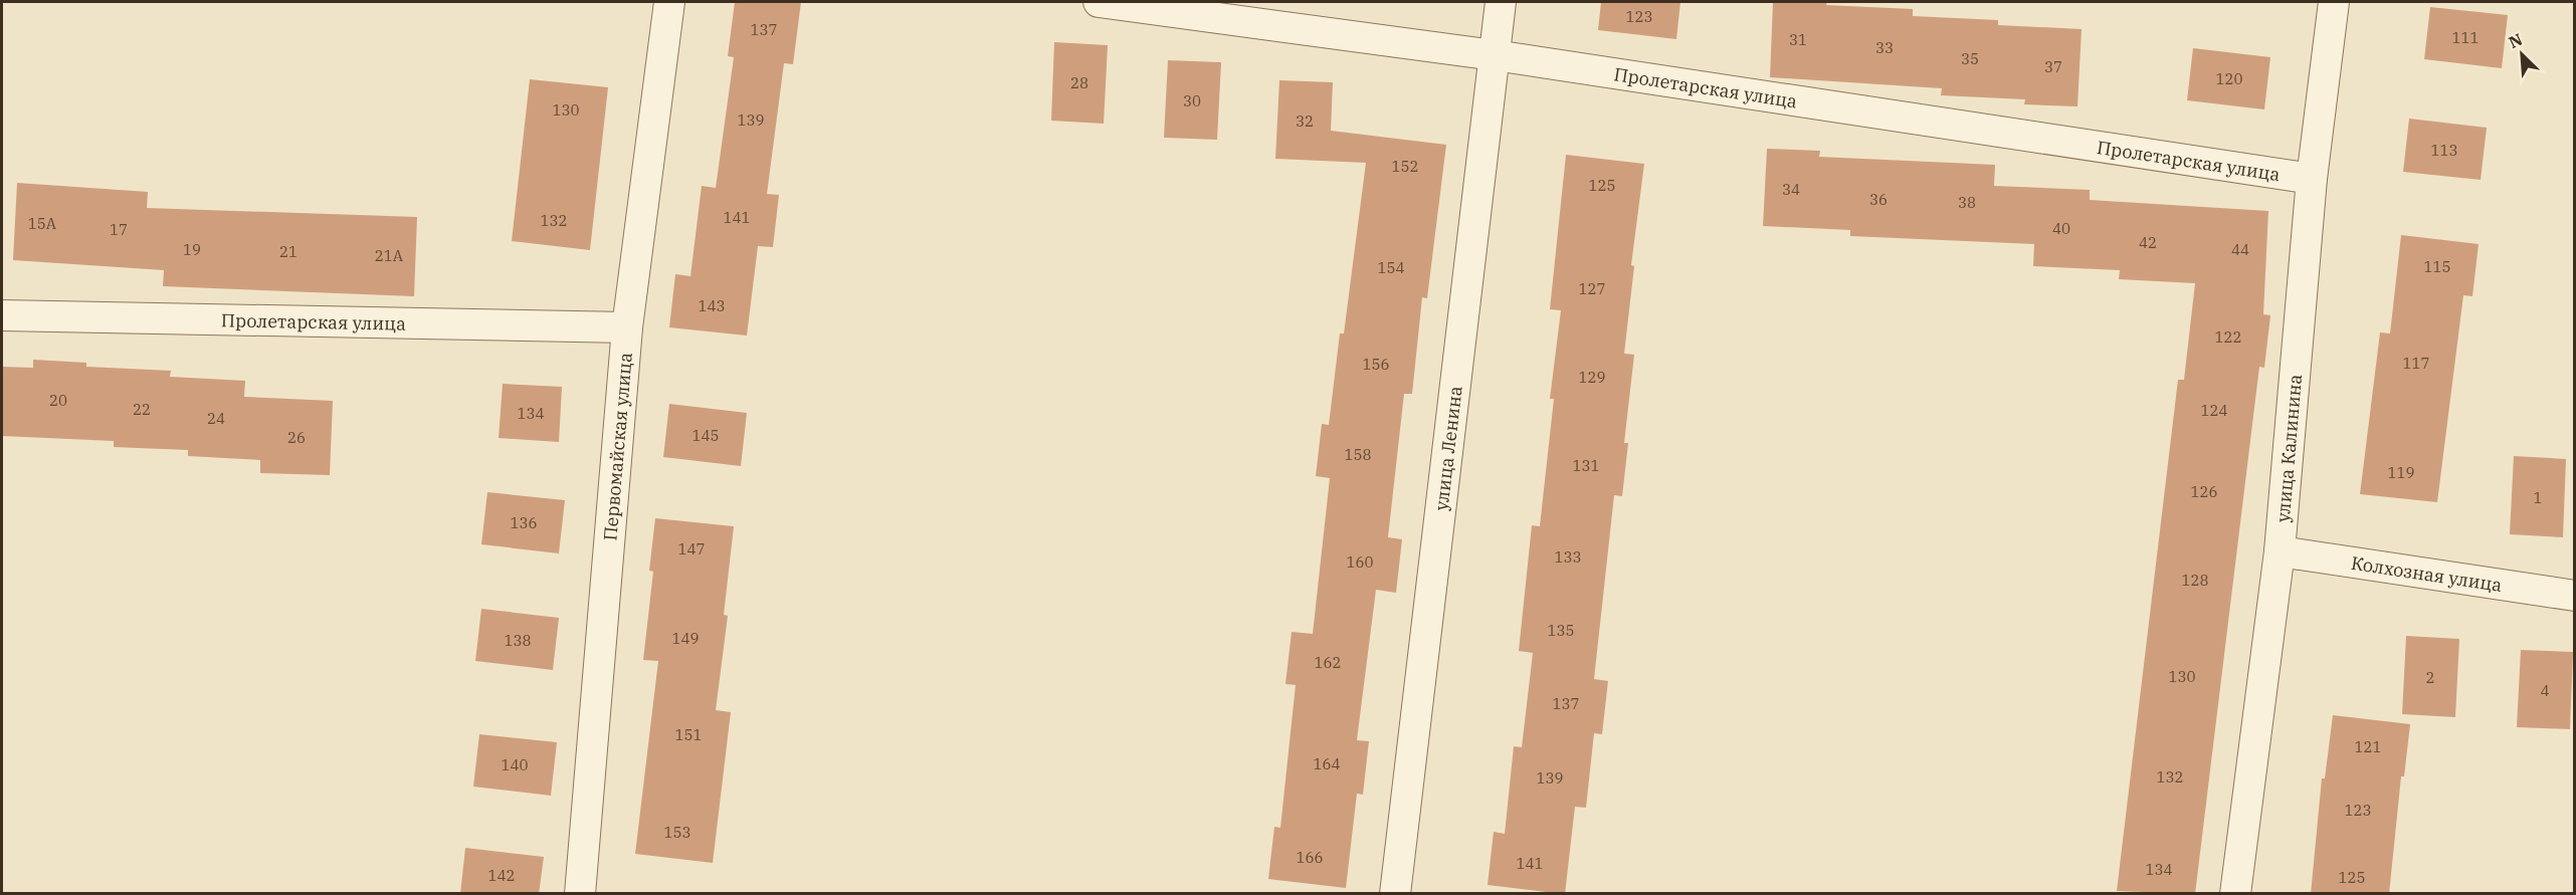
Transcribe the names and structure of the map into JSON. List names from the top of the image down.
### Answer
{
  "streets": {
    "street": [
      "Пролетарская улица",
      "Первомайская улица",
      "улица Ленина",
      "улица Калинина",
      "Колхозная улица"
    ]
  },
  "crossings": [
    ["Пролетарская улица", "Первомайская улица"],
    ["Пролетарская улица", "улица Ленина"],
    ["Пролетарская улица", "улица Калинина"],
    ["улица Калинина", "Колхозная улица"]
  ],
  "house_numbers": [
    "123",
    "137",
    "111",
    "31",
    "33",
    "35",
    "37",
    "120",
    "28",
    "30",
    "130",
    "139",
    "32",
    "113",
    "152",
    "125",
    "34",
    "36",
    "38",
    "141",
    "132",
    "15А",
    "40",
    "17",
    "42",
    "19",
    "44",
    "21",
    "21А",
    "115",
    "154",
    "127",
    "143",
    "122",
    "117",
    "156",
    "129",
    "20",
    "22",
    "124",
    "134",
    "24",
    "145",
    "26",
    "158",
    "131",
    "119",
    "126",
    "1",
    "136",
    "147",
    "133",
    "160",
    "128",
    "135",
    "149",
    "138",
    "162",
    "130",
    "2",
    "4",
    "137",
    "151",
    "121",
    "164",
    "140",
    "132",
    "139",
    "123",
    "153",
    "166",
    "141",
    "134",
    "142",
    "125"
  ],
  "north": "top left"
}
